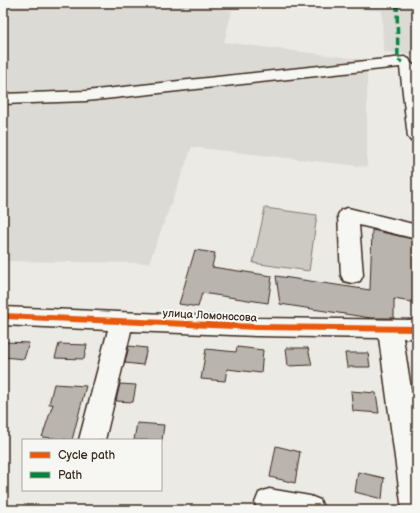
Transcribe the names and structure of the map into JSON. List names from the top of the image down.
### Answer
{
  "streets": {
    "street": ["улица Ломоносова"]
  },
  "legend": ["Cycle path", "Path"]
}
